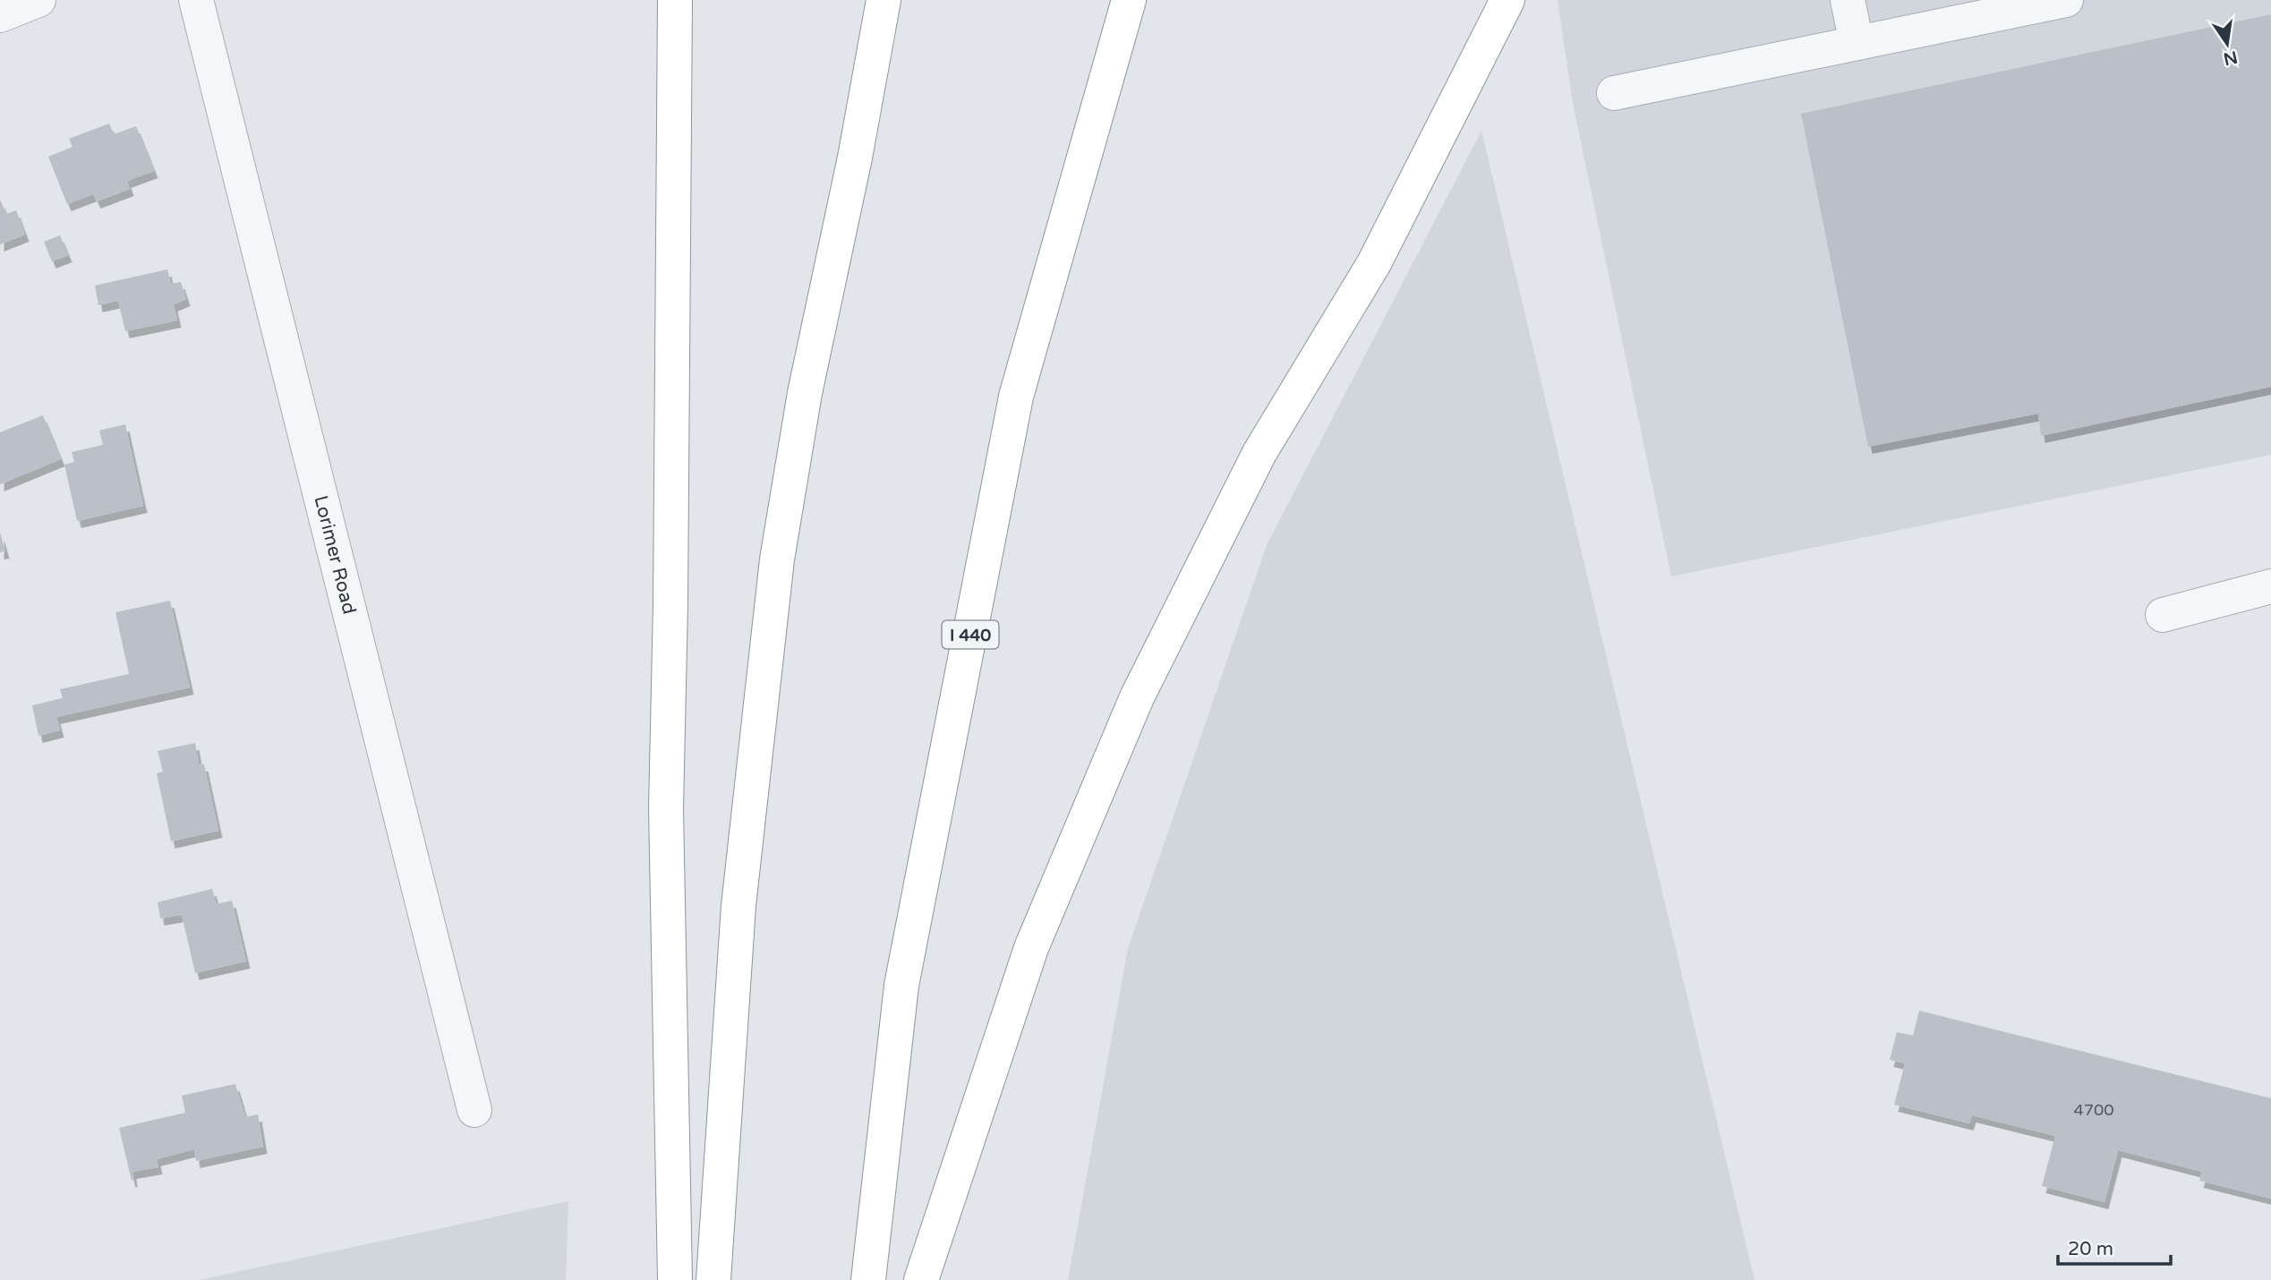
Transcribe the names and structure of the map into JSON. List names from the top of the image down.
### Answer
{
  "streets": {
    "highway": ["I 440"],
    "street": ["Lorimer Road"]
  },
  "house_numbers": ["4700"],
  "scale_bar": "20 m",
  "north": "bottom"
}
